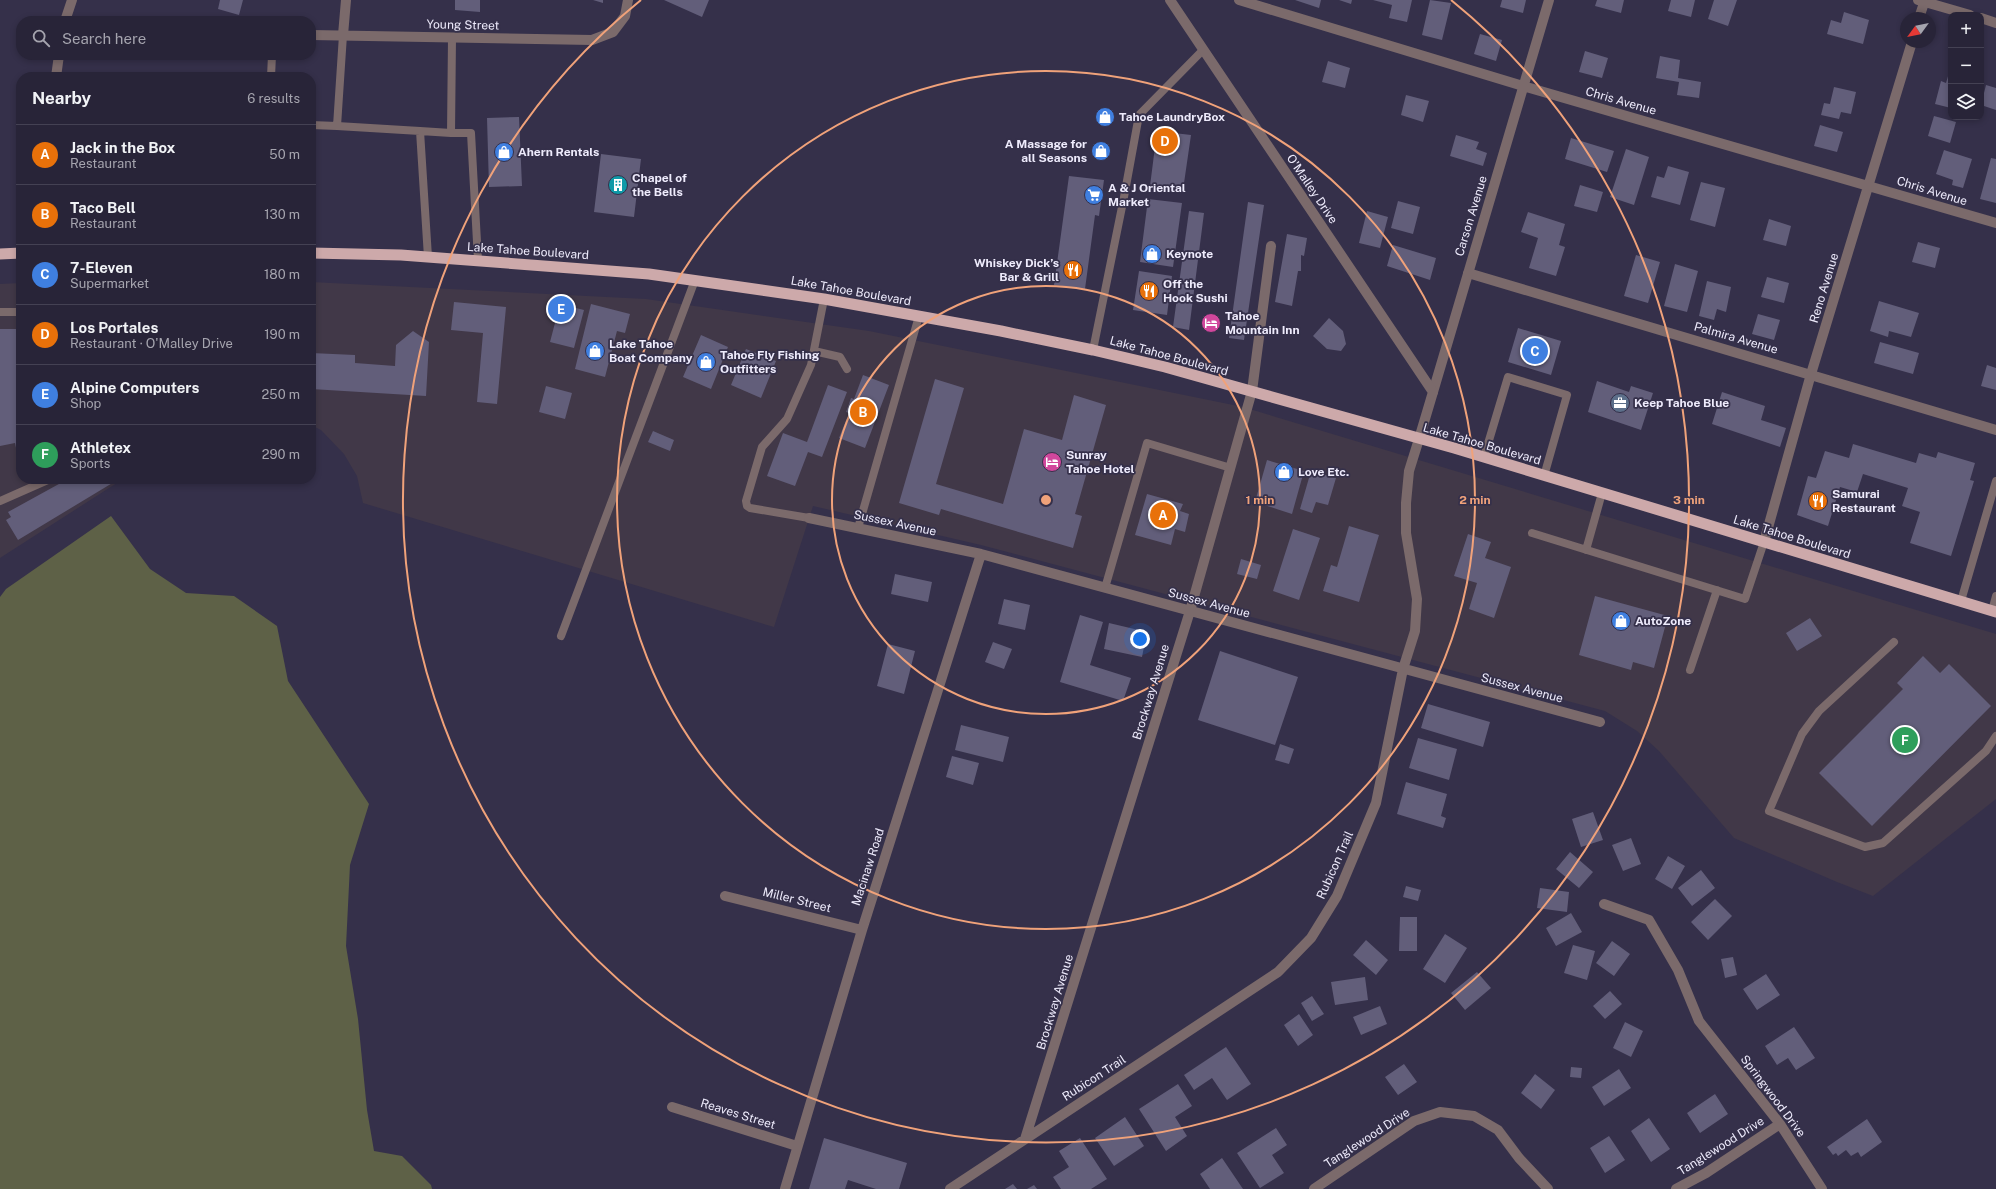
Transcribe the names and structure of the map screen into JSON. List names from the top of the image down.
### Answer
{
  "streets": {
    "highway": ["Lake Tahoe Boulevard"],
    "street": [
      "Young Street",
      "Chris Avenue",
      "O'Malley Drive",
      "Carson Avenue",
      "Reno Avenue",
      "Palmira Avenue",
      "Sussex Avenue",
      "Brockway Avenue",
      "Rubicon Trail",
      "Macinaw Road",
      "Miller Street",
      "Springwood Drive",
      "Reaves Street",
      "Tanglewood Drive"
    ]
  },
  "crossings": [
    ["Chris Avenue", "Carson Avenue"],
    ["Chris Avenue", "Reno Avenue"],
    ["O'Malley Drive", "Carson Avenue"],
    ["Carson Avenue", "Lake Tahoe Boulevard"],
    ["Carson Avenue", "Palmira Avenue"],
    ["Carson Avenue", "Rubicon Trail"],
    ["Lake Tahoe Boulevard", "Reno Avenue"],
    ["Lake Tahoe Boulevard", "Brockway Avenue"],
    ["Lake Tahoe Boulevard", "Rubicon Trail"],
    ["Reno Avenue", "Palmira Avenue"],
    ["Sussex Avenue", "Brockway Avenue"],
    ["Sussex Avenue", "Rubicon Trail"],
    ["Sussex Avenue", "Macinaw Road"],
    ["Brockway Avenue", "Rubicon Trail"],
    ["Macinaw Road", "Miller Street"],
    ["Macinaw Road", "Reaves Street"],
    ["Springwood Drive", "Tanglewood Drive"]
  ],
  "places": {
    "shop": [
      "Tahoe LaundryBox",
      "A Massage for all Seasons",
      "Ahern Rentals",
      "Keynote",
      "Lake Tahoe Boat Company",
      "Tahoe Fly Fishing Outfitters",
      "Love Etc.",
      "AutoZone"
    ],
    "building": ["Chapel of the Bells"],
    "supermarket": ["A & J Oriental Market"],
    "restaurant": ["Whiskey Dick’s Bar & Grill", "Off the Hook Sushi", "Samurai Restaurant"],
    "hotel": ["Tahoe Mountain Inn", "Sunray Tahoe Hotel"],
    "office": ["Keep Tahoe Blue"]
  },
  "north": "bottom left",
  "page": {
    "map_buttons": ["+", "−"],
    "search": "Search here",
    "heading": ["Nearby", "6 results"],
    "list": [
      {
        "mark": "A",
        "name": "Jack in the Box",
        "note": "Restaurant",
        "value": "50 m"
      },
      {
        "mark": "B",
        "name": "Taco Bell",
        "note": "Restaurant",
        "value": "130 m"
      },
      {
        "mark": "C",
        "name": "7-Eleven",
        "note": "Supermarket",
        "value": "180 m"
      },
      {
        "mark": "D",
        "name": "Los Portales",
        "note": "Restaurant · O'Malley Drive",
        "value": "190 m"
      },
      {
        "mark": "E",
        "name": "Alpine Computers",
        "note": "Shop",
        "value": "250 m"
      },
      {
        "mark": "F",
        "name": "Athletex",
        "note": "Sports",
        "value": "290 m"
      }
    ],
    "pins": [
      "D",
      "E",
      "C",
      "B",
      "A",
      "F"
    ]
  },
  "rings": ["1 min", "2 min", "3 min"]
}
